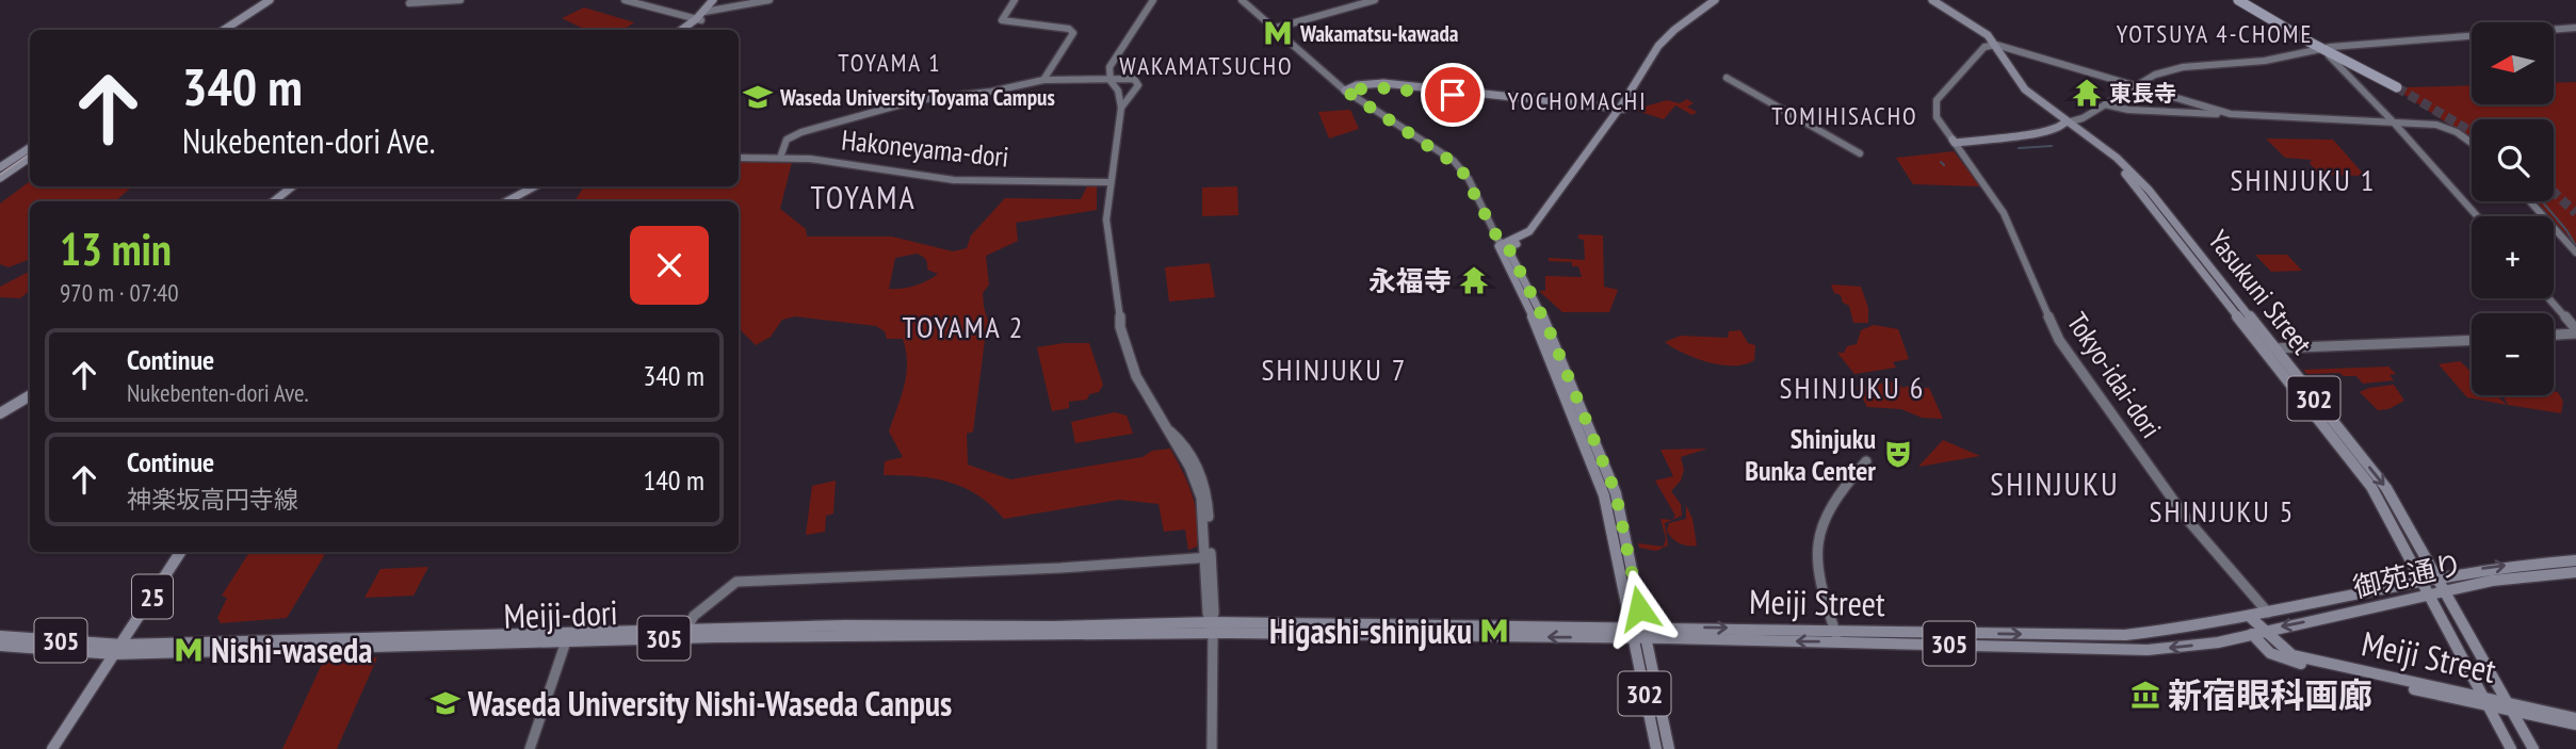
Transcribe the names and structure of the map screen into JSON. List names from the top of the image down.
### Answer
{
  "streets": {
    "main road": [
      "Yasukuni Street",
      "302",
      "御苑通り",
      "25",
      "Meiji Street",
      "Meiji-dori",
      "305"
    ],
    "street": ["Hakoneyama-dori", "Tokyo-idai-dori"]
  },
  "crossings": [
    ["Yasukuni Street", "Tokyo-idai-dori"],
    ["Yasukuni Street", "御苑通り"],
    ["Yasukuni Street", "Meiji Street"],
    ["Yasukuni Street", "305"],
    ["Tokyo-idai-dori", "御苑通り"],
    ["302", "Meiji Street"],
    ["御苑通り", "Meiji Street"],
    ["御苑通り", "305"],
    ["25", "Meiji-dori"],
    ["Meiji Street", "Meiji-dori"]
  ],
  "districts": [
    "YOTSUYA 4-CHOME",
    "TOYAMA 1",
    "WAKAMATSUCHO",
    "YOCHOMACHI",
    "TOMIHISACHO",
    "SHINJUKU 1",
    "TOYAMA",
    "TOYAMA 2",
    "SHINJUKU 7",
    "SHINJUKU 6",
    "SHINJUKU",
    "SHINJUKU 5"
  ],
  "places": {
    "metro station": ["Wakamatsu-kawada", "Higashi-shinjuku", "Nishi-waseda"],
    "temple": ["東長寺", "永福寺"],
    "school or university": ["Waseda University Toyama Campus", "Waseda University Nishi-Waseda Canpus"],
    "theatre": ["Shinjuku Bunka Center"],
    "museum": ["新宿眼科画廊"]
  },
  "north": "left",
  "page": {
    "map_buttons": ["+", "−"],
    "turn": ["340 m", "Nukebenten-dori Ave."],
    "heading": ["13 min", "970 m · 07:40"],
    "list": [
      {
        "name": "Continue",
        "note": "Nukebenten-dori Ave.",
        "value": "340 m"
      },
      {
        "name": "Continue",
        "note": "神楽坂高円寺線",
        "value": "140 m"
      }
    ]
  }
}
